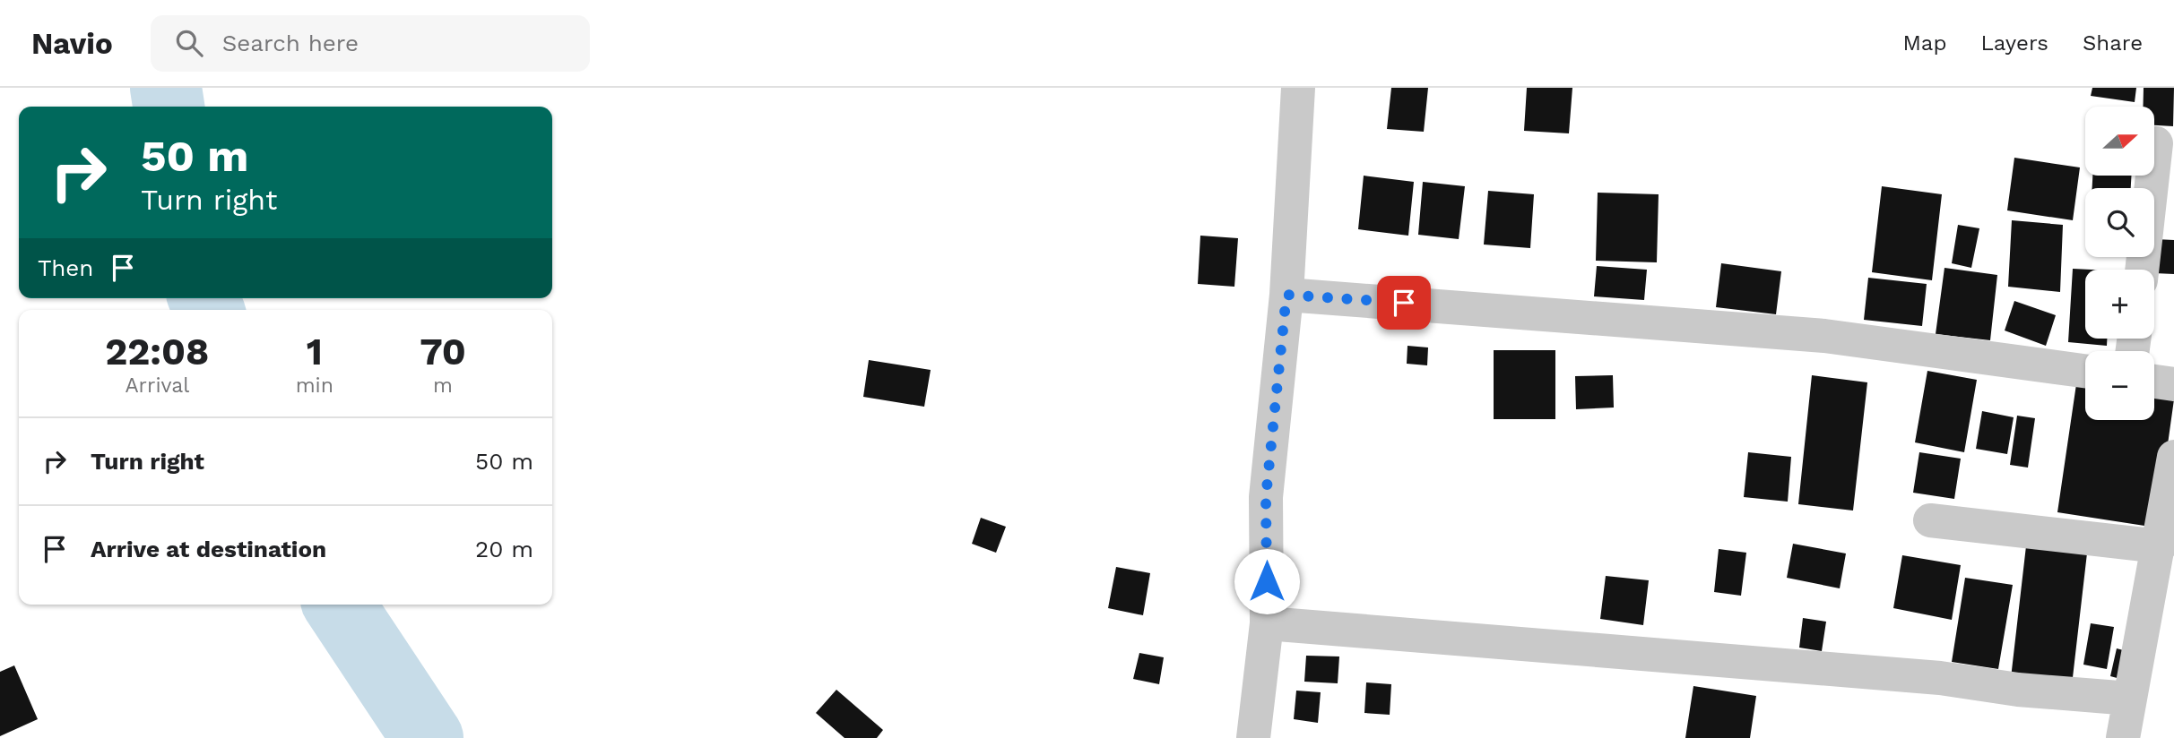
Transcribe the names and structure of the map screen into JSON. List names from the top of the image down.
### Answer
{
  "north": "right",
  "page": {
    "header": "Navio",
    "search": "Search here",
    "nav": ["Map", "Layers", "Share"],
    "map_buttons": ["+", "−"],
    "turn": ["50 m", "Turn right"],
    "then": "Then",
    "eta": [
      "22:08",
      "Arrival",
      "1",
      "min",
      "70",
      "m"
    ],
    "list": [
      {
        "name": "Turn right",
        "value": "50 m"
      },
      {
        "name": "Arrive at destination",
        "value": "20 m"
      }
    ]
  }
}
